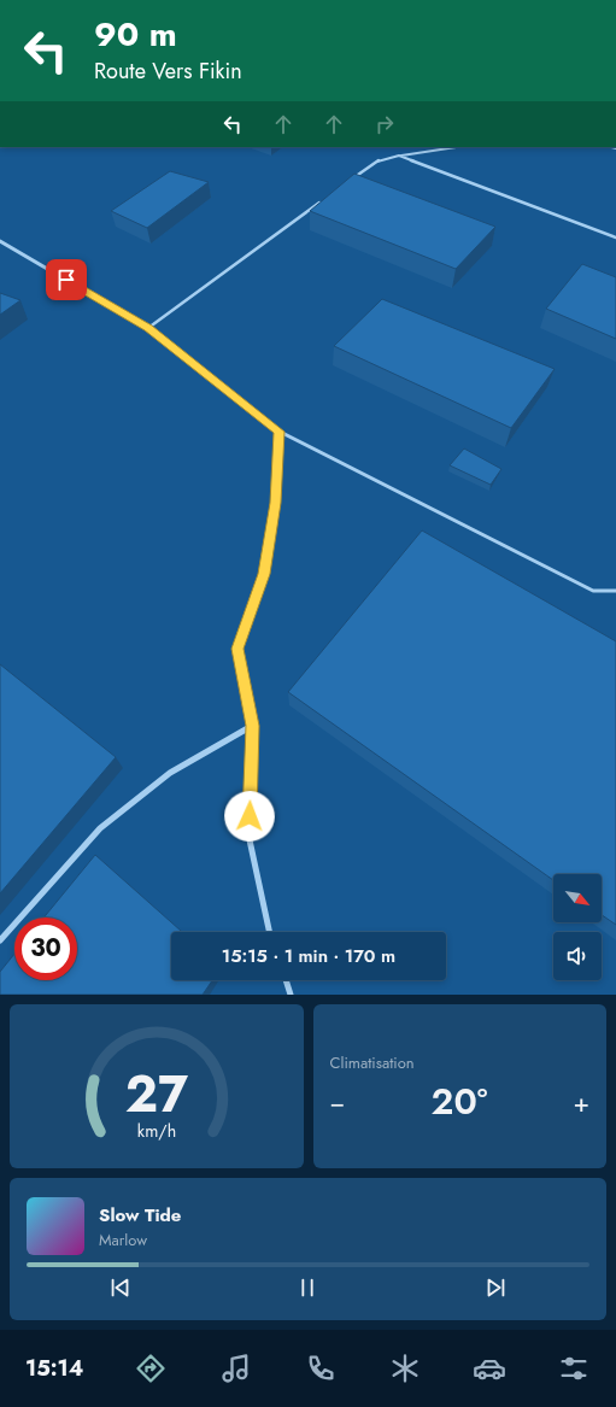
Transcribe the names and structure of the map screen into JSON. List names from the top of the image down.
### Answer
{
  "north": "bottom right",
  "page": {
    "turn": ["90 m", "Route Vers Fikin"],
    "limit": "30",
    "trip": "15:15 · 1 min · 170 m",
    "tile": "Climatisation",
    "heat": ["−", "20°", "+"],
    "song": ["Slow Tide", "Marlow"],
    "tabs": "15:14",
    "gauge": ["27", "km/h"]
  }
}
